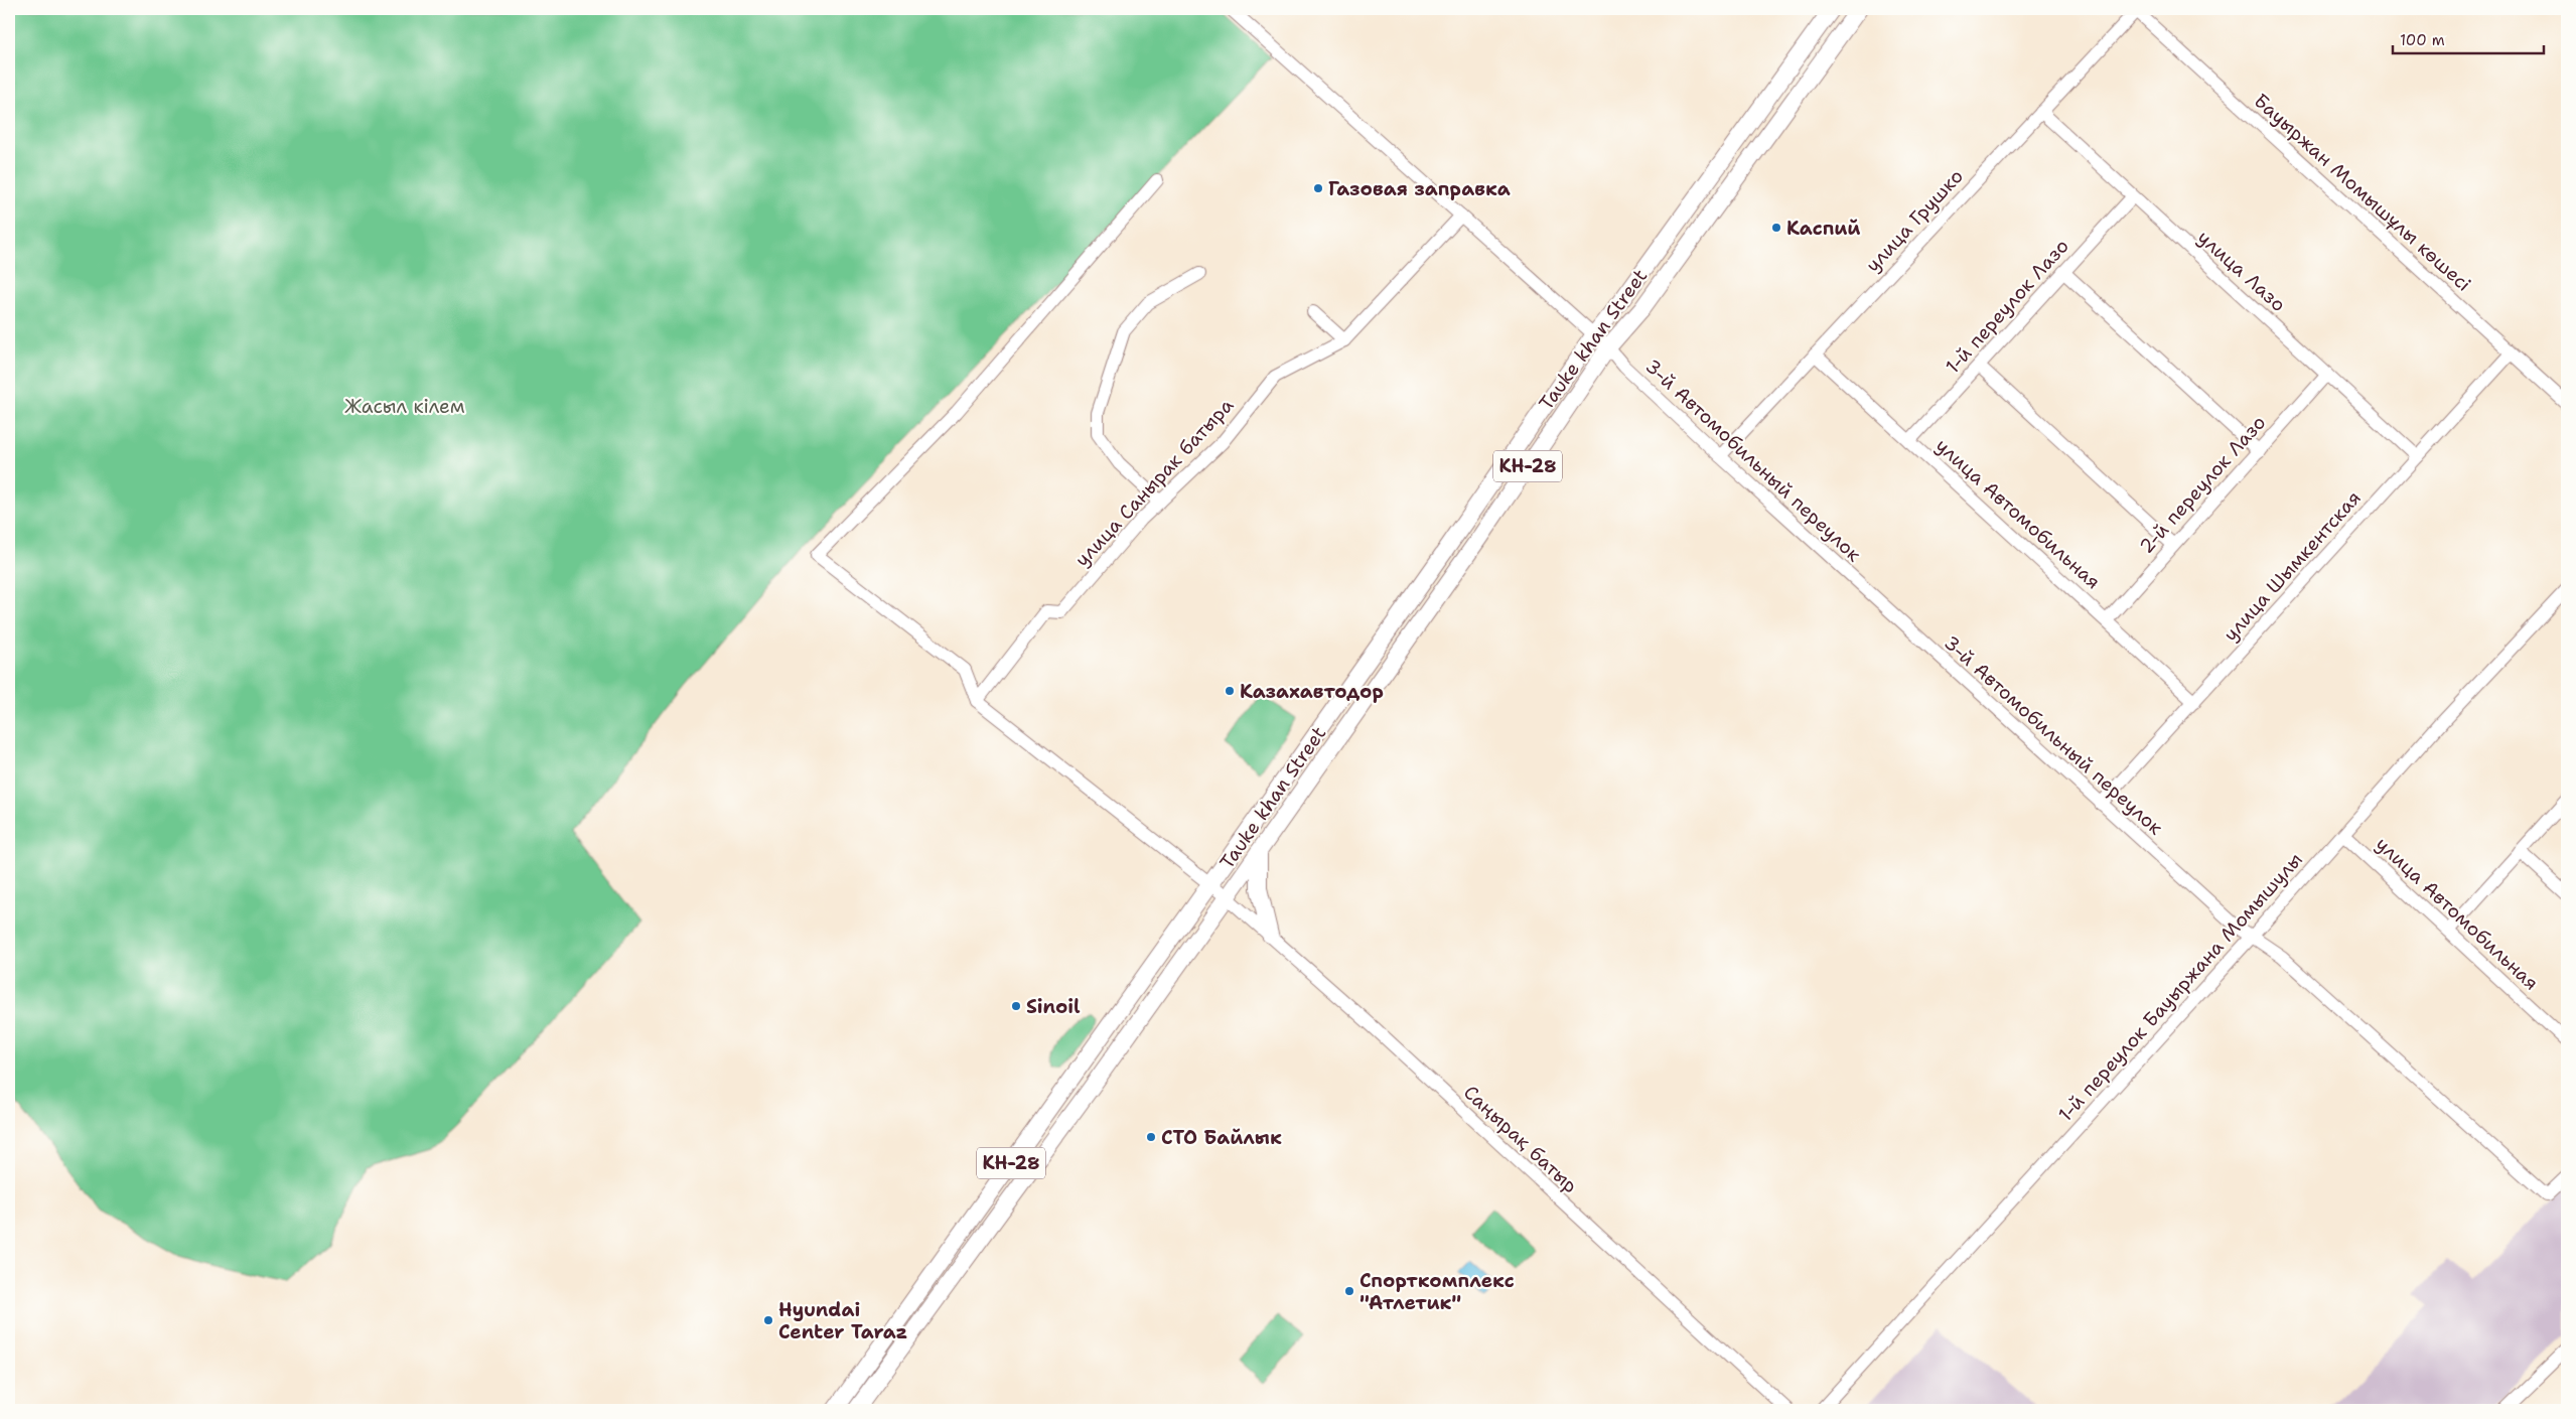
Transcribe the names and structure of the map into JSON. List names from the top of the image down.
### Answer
{
  "streets": {
    "main road": ["Tauke khan Street", "КН-28"],
    "street": [
      "Бауыржан Момышұлы көшесі",
      "улица Грушко",
      "улица Лазо",
      "1-й переулок Лазо",
      "3-й Автомобильный переулок",
      "улица Санырак батыра",
      "2-й переулок Лазо",
      "улица Автомобильная",
      "улица Шымкентская",
      "1-й переулок Бауыржана Момышулы",
      "Саңырақ батыр"
    ]
  },
  "crossings": [
    ["Бауыржан Момышұлы көшесі", "улица Грушко"],
    ["Бауыржан Момышұлы көшесі", "улица Шымкентская"],
    ["улица Грушко", "улица Лазо"],
    ["улица Грушко", "3-й Автомобильный переулок"],
    ["улица Грушко", "улица Автомобильная"],
    ["улица Лазо", "1-й переулок Лазо"],
    ["улица Лазо", "2-й переулок Лазо"],
    ["улица Лазо", "улица Шымкентская"],
    ["1-й переулок Лазо", "улица Автомобильная"],
    ["Tauke khan Street", "3-й Автомобильный переулок"],
    ["Tauke khan Street", "Саңырақ батыр"],
    ["3-й Автомобильный переулок", "улица Санырак батыра"],
    ["3-й Автомобильный переулок", "улица Шымкентская"],
    ["3-й Автомобильный переулок", "1-й переулок Бауыржана Момышулы"],
    ["улица Санырак батыра", "Саңырақ батыр"],
    ["2-й переулок Лазо", "улица Автомобильная"],
    ["улица Автомобильная", "улица Шымкентская"],
    ["улица Автомобильная", "1-й переулок Бауыржана Момышулы"]
  ],
  "parks": ["Жасыл кілем"],
  "places": [
    "Газовая заправка",
    "Каспий",
    "Казахавтодор",
    "Sinoil",
    "СТО Байлык",
    "Спорткомплекс \"Атлетик\"",
    "Hyundai Center Taraz"
  ],
  "scale_bar": "100 m"
}
